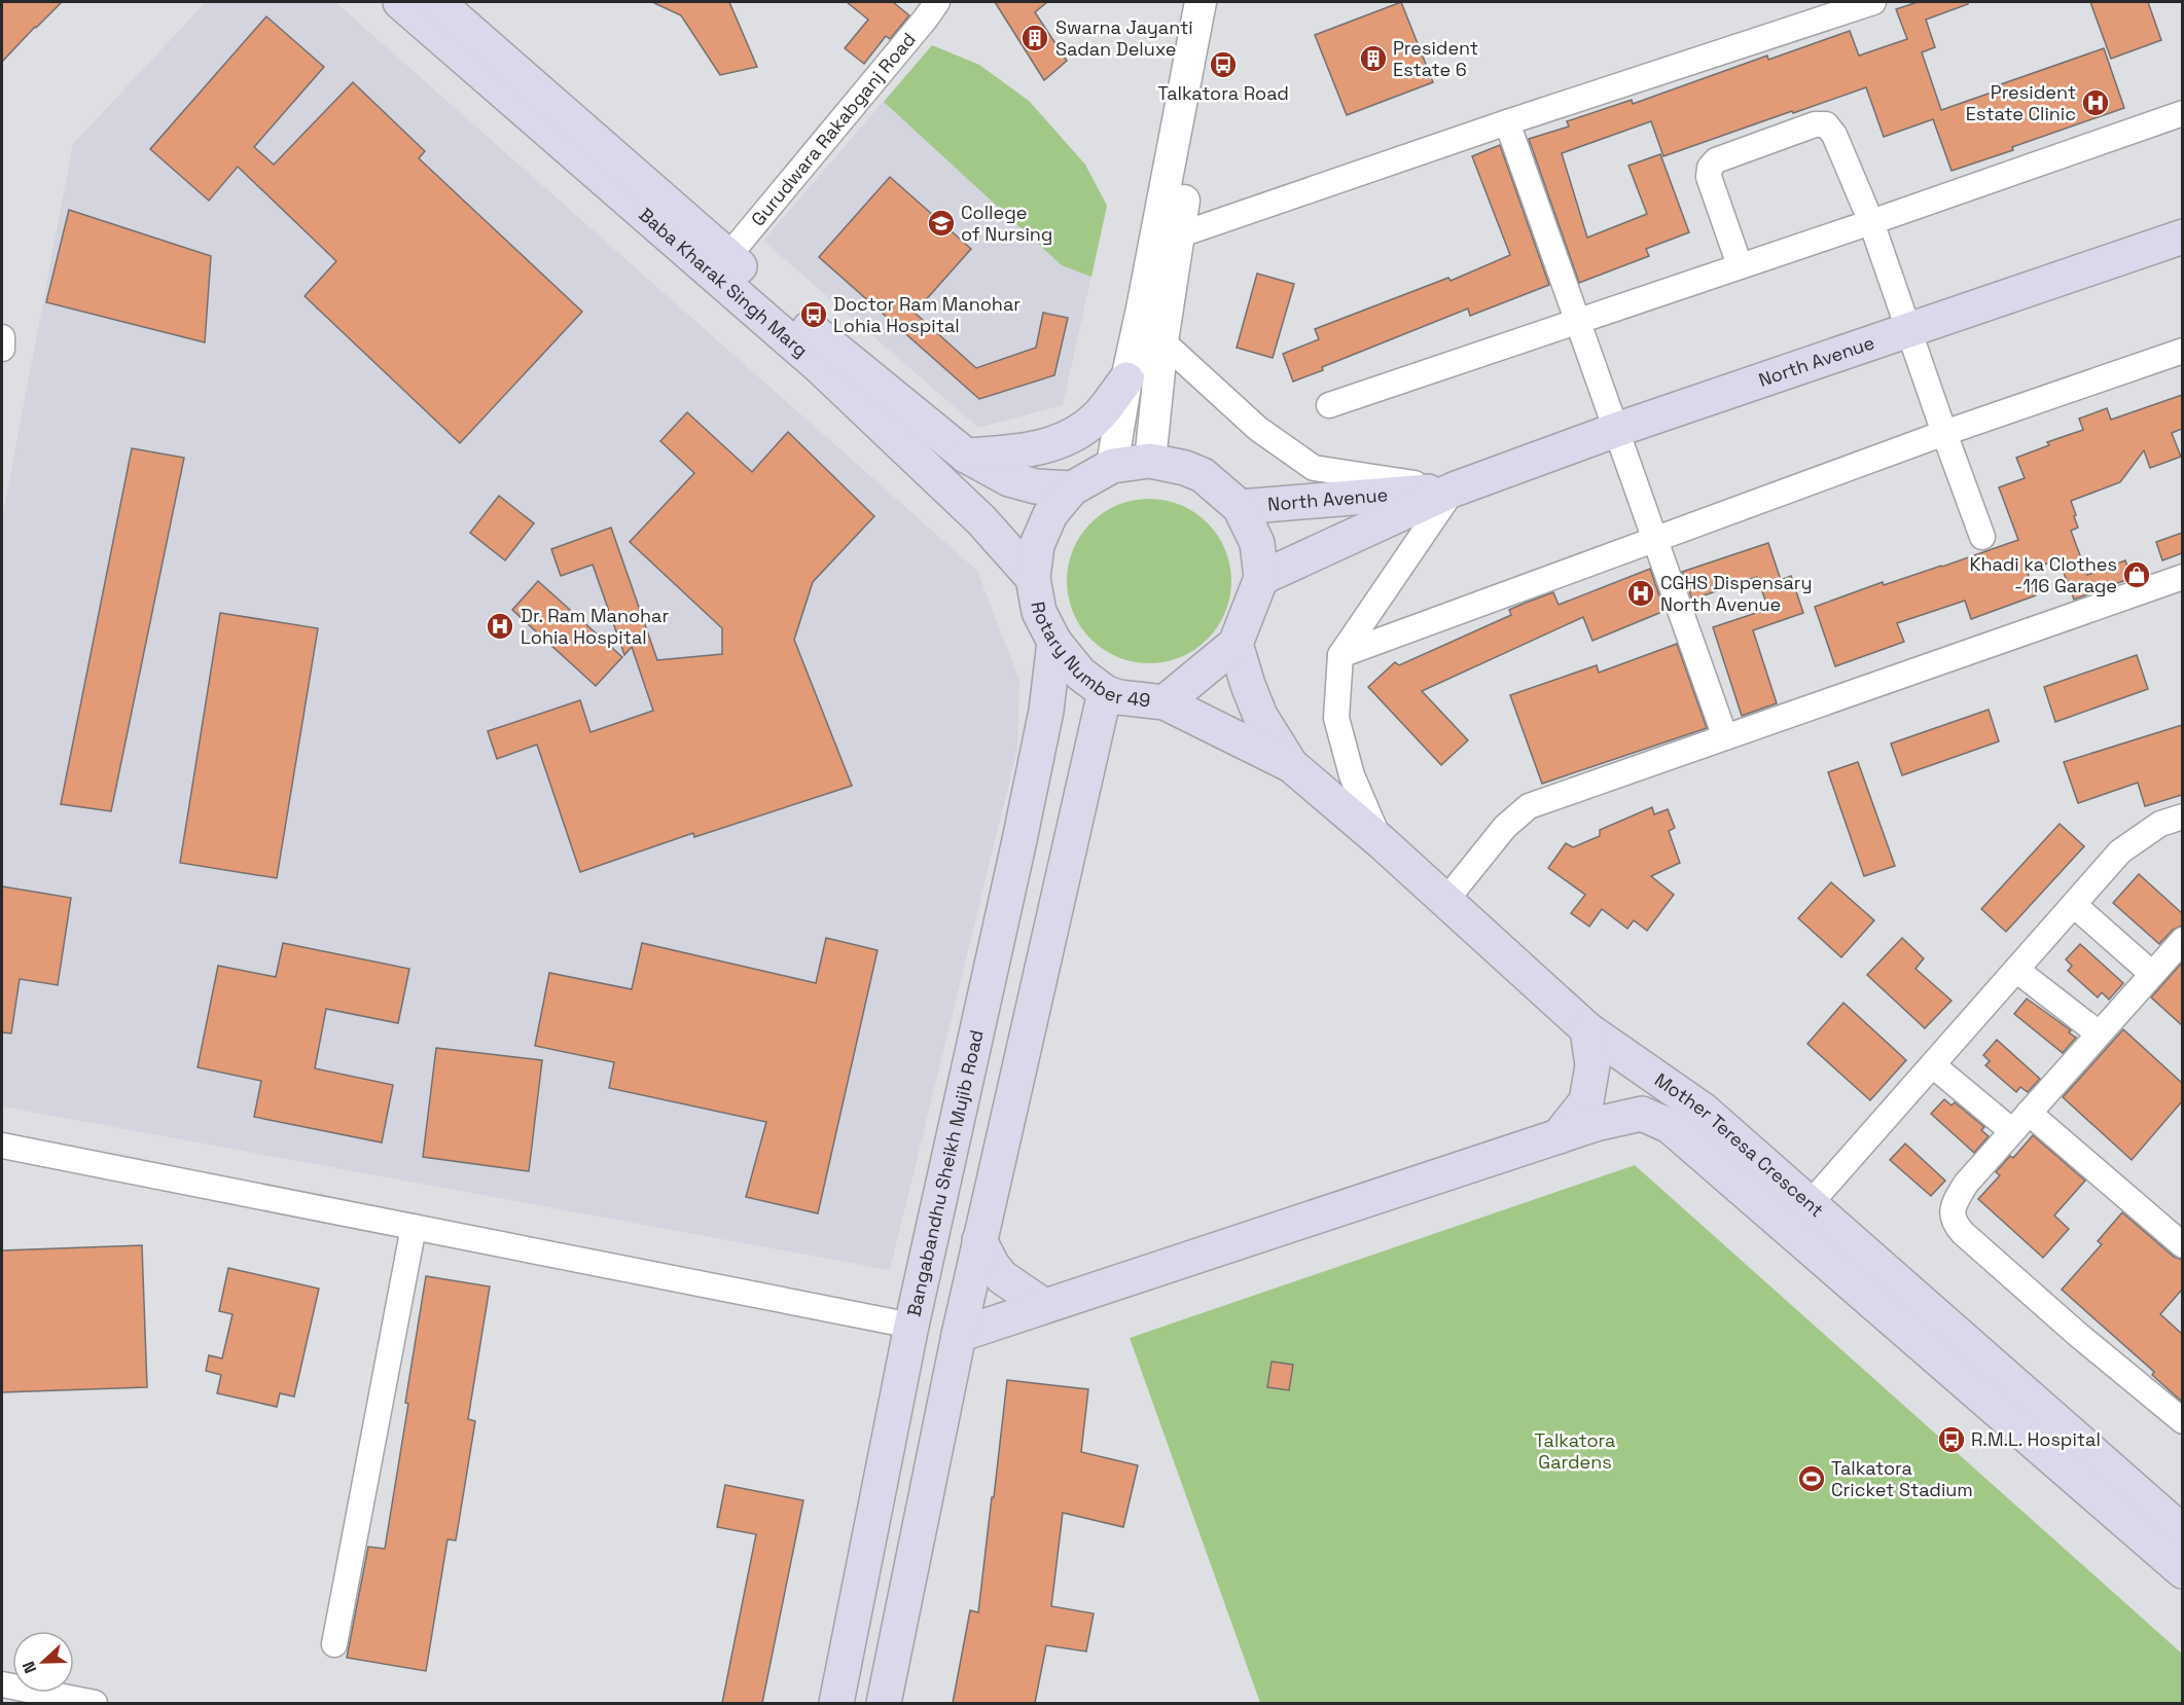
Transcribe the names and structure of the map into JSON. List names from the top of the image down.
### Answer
{
  "streets": {
    "main road": [
      "Baba Kharak Singh Marg",
      "North Avenue",
      "Rotary Number 49",
      "Mother Teresa Crescent",
      "Bangabandhu Sheikh Mujib Road"
    ],
    "street": ["Gurudwara Rakabganj Road"]
  },
  "crossings": [
    ["Gurudwara Rakabganj Road", "Baba Kharak Singh Marg"],
    ["Baba Kharak Singh Marg", "Rotary Number 49"],
    ["North Avenue", "Rotary Number 49"],
    ["Rotary Number 49", "Mother Teresa Crescent"],
    ["Rotary Number 49", "Bangabandhu Sheikh Mujib Road"]
  ],
  "parks": ["Talkatora Gardens"],
  "places": {
    "building": ["Swarna Jayanti Sadan Deluxe", "President Estate 6"],
    "bus stop": ["Talkatora Road", "Doctor Ram Manohar Lohia Hospital", "R.M.L. Hospital"],
    "hospital": ["President Estate Clinic", "CGHS Dispensary North Avenue", "Dr. Ram Manohar Lohia Hospital"],
    "school or university": ["College of Nursing"],
    "shop": ["Khadi ka Clothes -116 Garage"],
    "sports": ["Talkatora Cricket Stadium"]
  },
  "north": "left"
}
